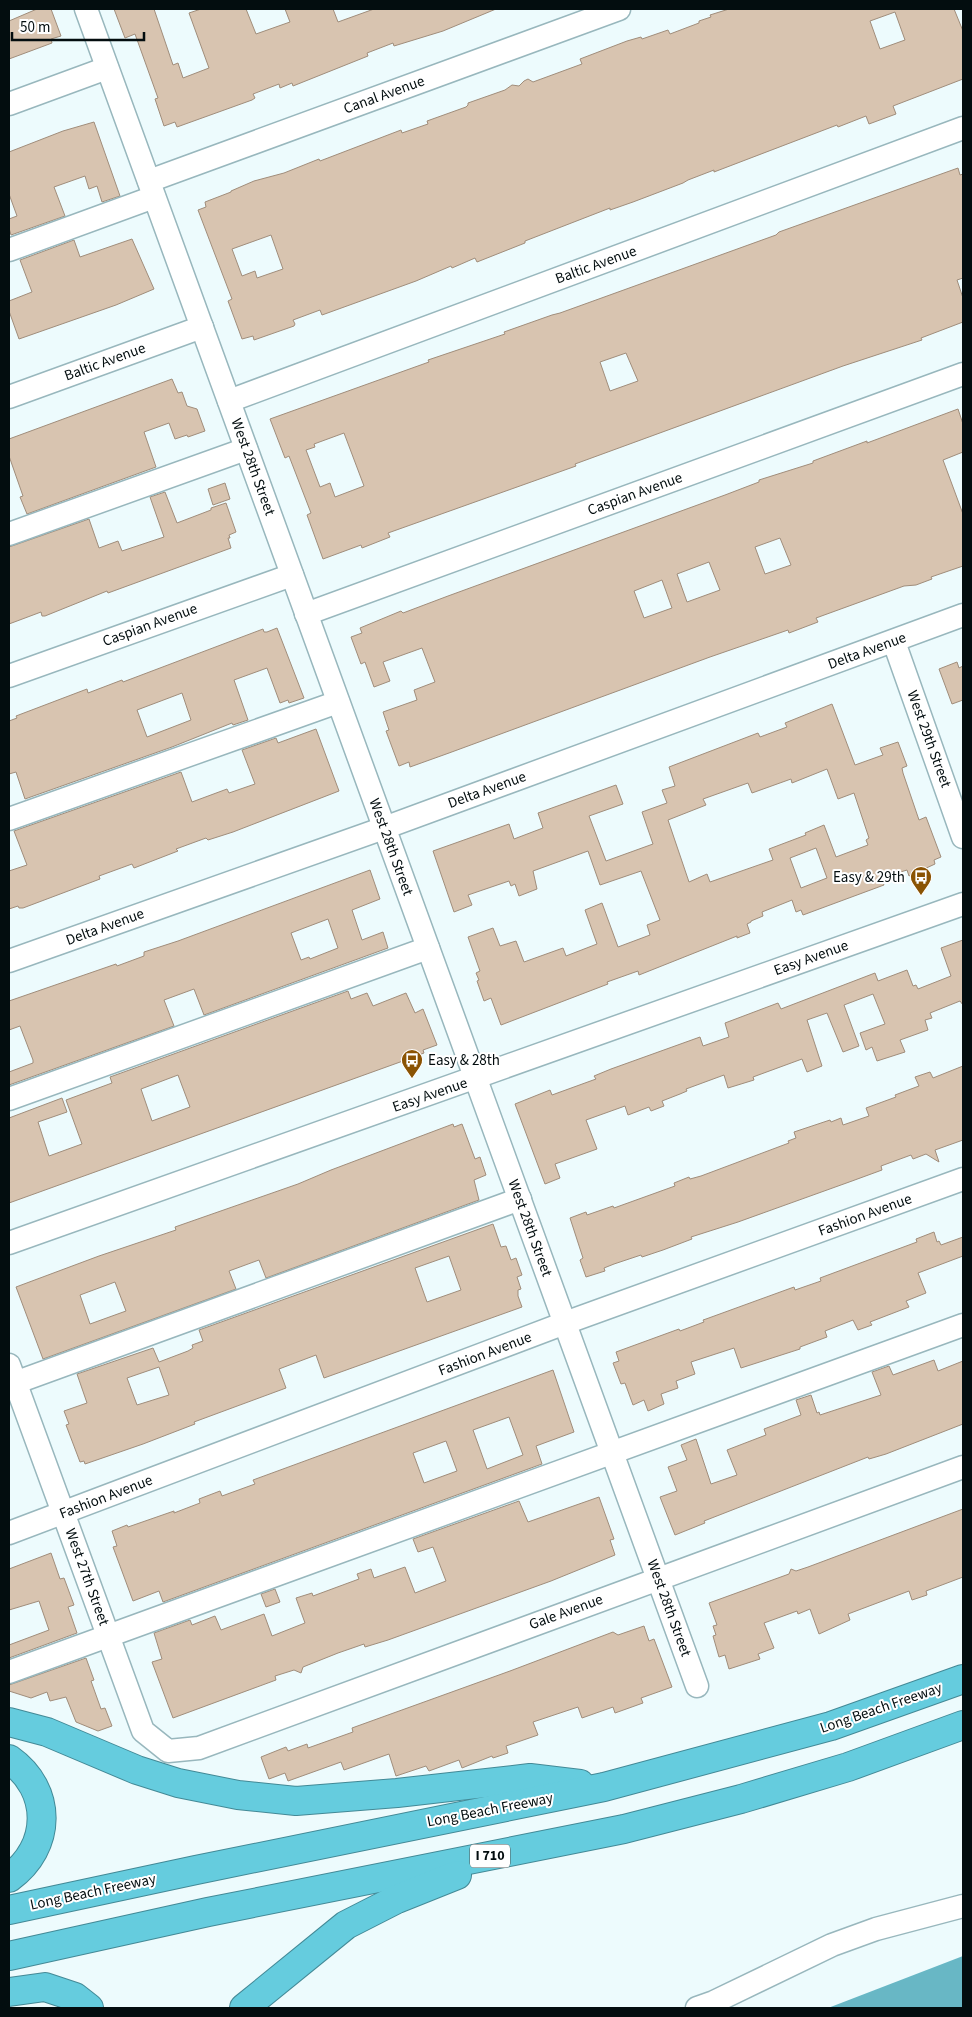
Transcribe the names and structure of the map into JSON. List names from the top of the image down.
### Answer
{
  "streets": {
    "highway": ["Long Beach Freeway", "I 710"],
    "street": [
      "Canal Avenue",
      "Baltic Avenue",
      "West 28th Street",
      "Caspian Avenue",
      "Delta Avenue",
      "West 29th Street",
      "Easy Avenue",
      "Fashion Avenue",
      "West 27th Street",
      "Gale Avenue"
    ]
  },
  "crossings": [
    ["Canal Avenue", "West 28th Street"],
    ["Baltic Avenue", "West 28th Street"],
    ["West 28th Street", "Caspian Avenue"],
    ["West 28th Street", "Delta Avenue"],
    ["West 28th Street", "Easy Avenue"],
    ["West 28th Street", "Fashion Avenue"],
    ["West 28th Street", "Gale Avenue"],
    ["Delta Avenue", "West 29th Street"],
    ["Fashion Avenue", "West 27th Street"],
    ["West 27th Street", "Gale Avenue"]
  ],
  "places": {
    "bus stop": ["Easy & 29th", "Easy & 28th"]
  },
  "scale_bar": "50 m"
}
